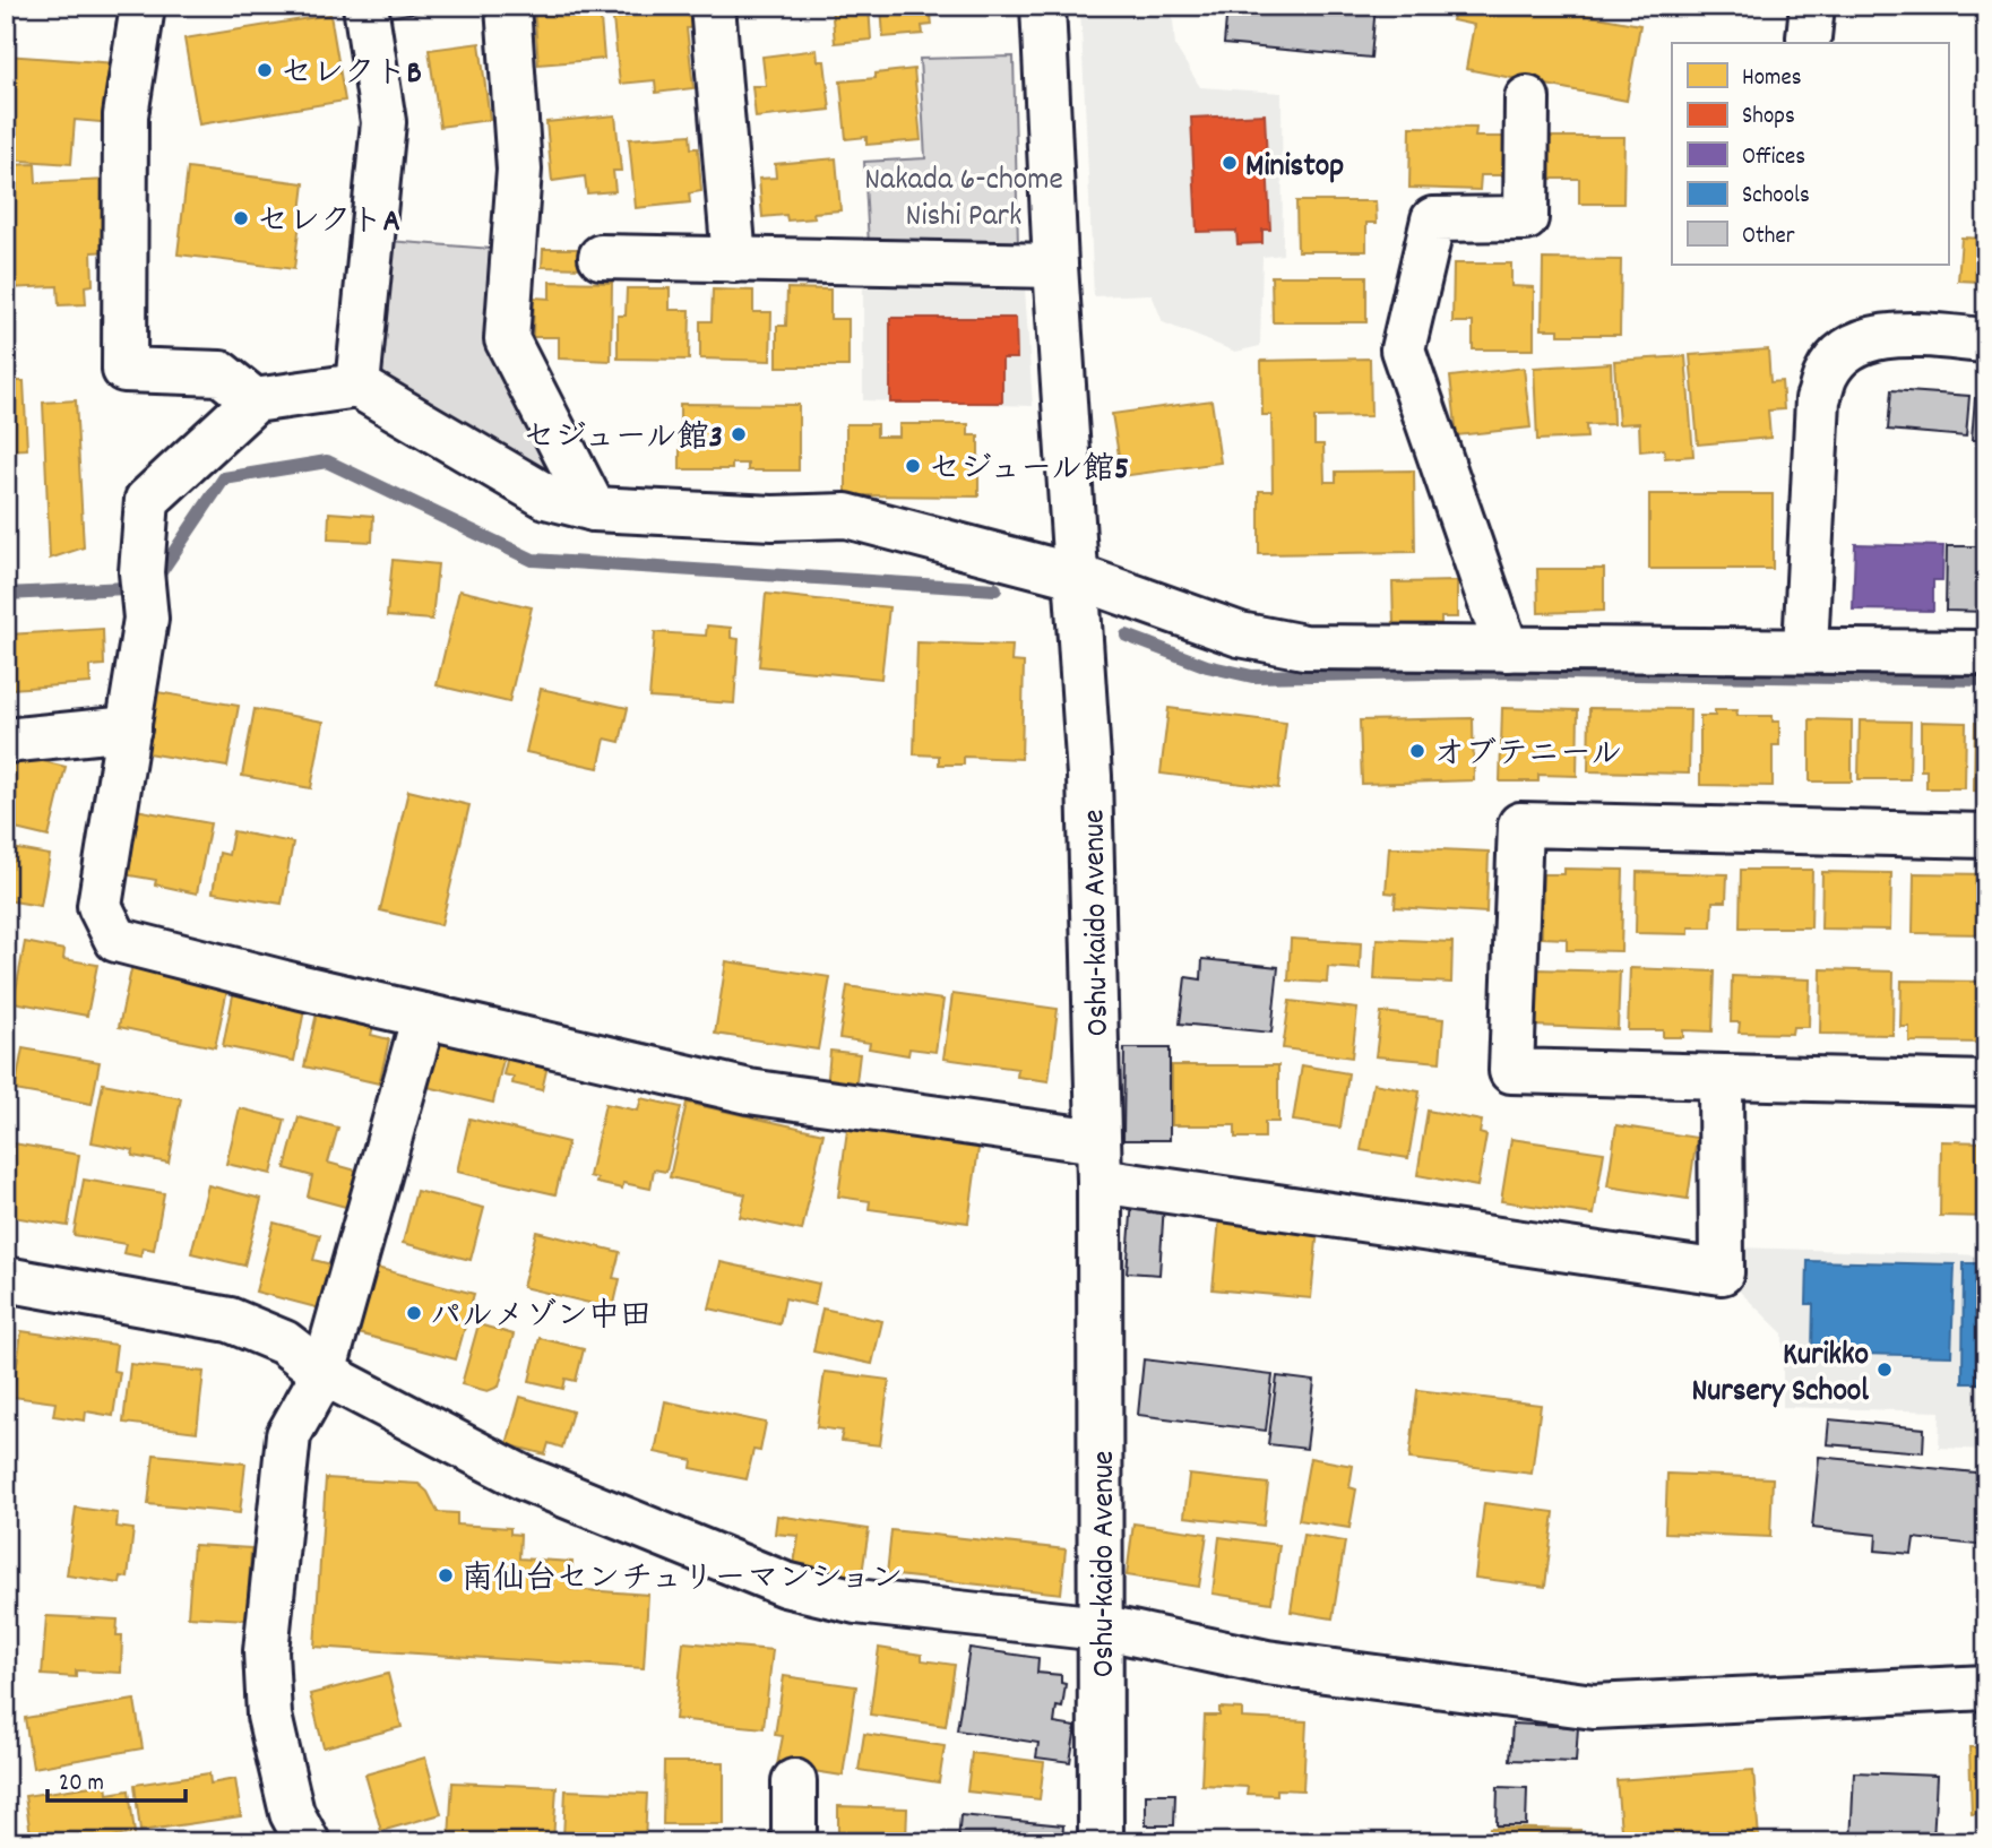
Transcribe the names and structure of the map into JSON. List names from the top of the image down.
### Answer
{
  "streets": {
    "street": ["Oshu-kaido Avenue"]
  },
  "parks": ["Nakada 6-chome Nishi Park"],
  "places": [
    "セレクトB",
    "Ministop",
    "セレクトA",
    "セジュール館3",
    "セジュール館5",
    "オブテニール",
    "パルメゾン中田",
    "Kurikko Nursery School",
    "南仙台センチュリーマンション"
  ],
  "legend": [
    "Homes",
    "Shops",
    "Offices",
    "Schools",
    "Other"
  ],
  "scale_bar": "20 m"
}
